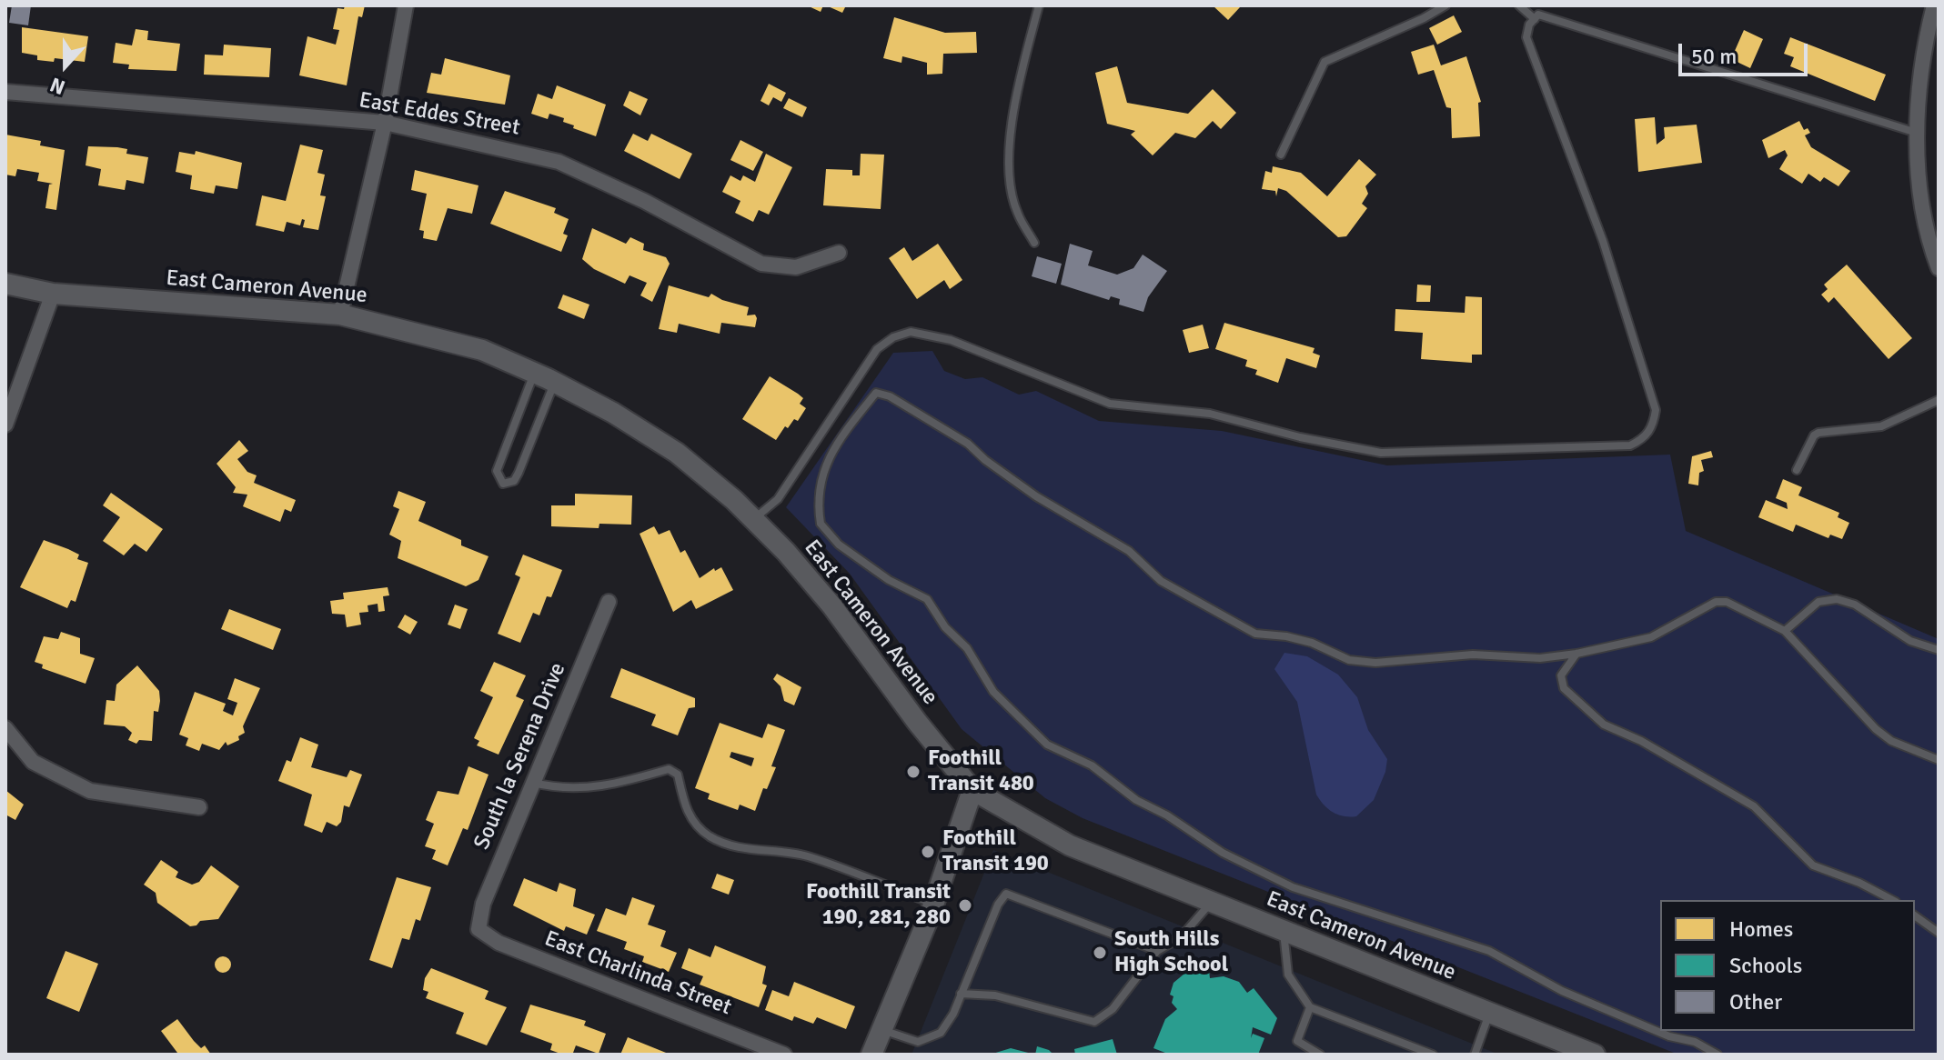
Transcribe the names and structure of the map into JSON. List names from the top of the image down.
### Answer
{
  "streets": {
    "main road": ["East Cameron Avenue"],
    "street": ["East Eddes Street", "South la Serena Drive", "East Charlinda Street"]
  },
  "crossings": [
    ["South la Serena Drive", "East Charlinda Street"]
  ],
  "places": [
    "Foothill Transit 480",
    "Foothill Transit 190",
    "Foothill Transit 190, 281, 280",
    "South Hills High School"
  ],
  "legend": ["Homes", "Schools", "Other"],
  "scale_bar": "50 m",
  "north": "bottom"
}
